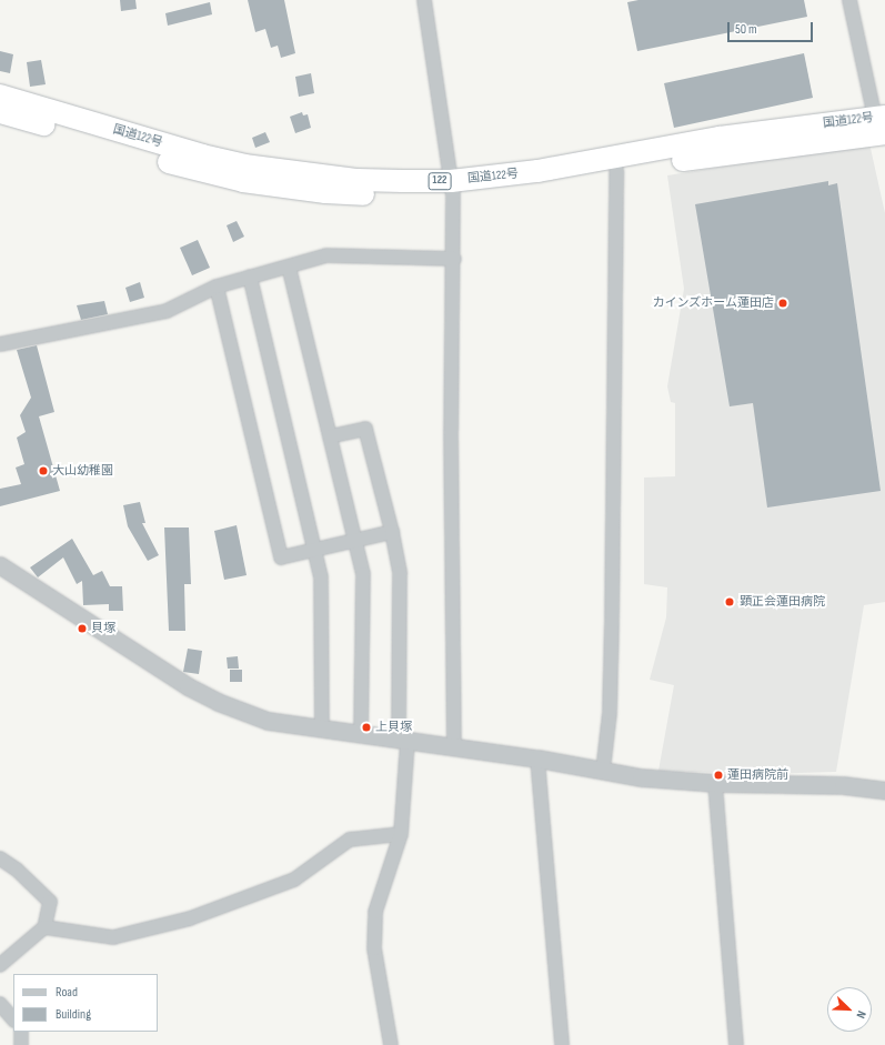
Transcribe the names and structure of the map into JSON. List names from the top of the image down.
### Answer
{
  "streets": {
    "highway": ["国道122号", "122"]
  },
  "places": [
    "カインズホーム蓮田店",
    "大山幼稚園",
    "顕正会蓮田病院",
    "貝塚",
    "上貝塚",
    "蓮田病院前"
  ],
  "legend": ["Road", "Building"],
  "scale_bar": "50 m",
  "north": "bottom right"
}
